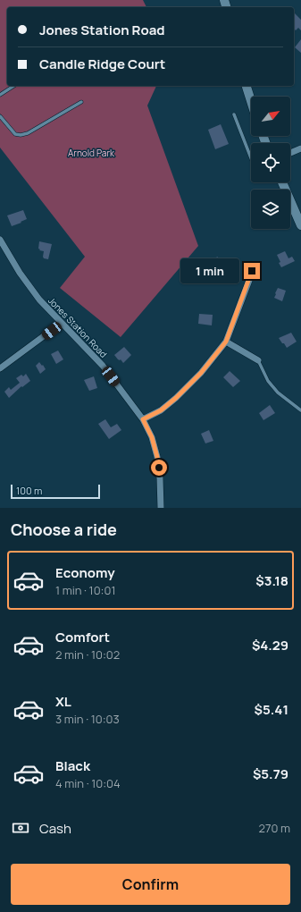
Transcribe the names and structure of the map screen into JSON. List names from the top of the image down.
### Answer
{
  "streets": {
    "street": ["Jones Station Road"]
  },
  "parks": ["Arnold Park"],
  "scale_bar": "100 m",
  "north": "top right",
  "page": {
    "banner": ["Jones Station Road", "Candle Ridge Court"],
    "bubble": "1 min",
    "scale": "100 m",
    "heading": "Choose a ride",
    "list": [
      {
        "name": "Economy",
        "note": "1 min · 10:01",
        "value": "$3.18"
      },
      {
        "name": "Comfort",
        "note": "2 min · 10:02",
        "value": "$4.29"
      },
      {
        "name": "XL",
        "note": "3 min · 10:03",
        "value": "$5.41"
      },
      {
        "name": "Black",
        "note": "4 min · 10:04",
        "value": "$5.79"
      }
    ],
    "pay": ["Cash", "270 m"],
    "buttons": "Confirm"
  }
}
